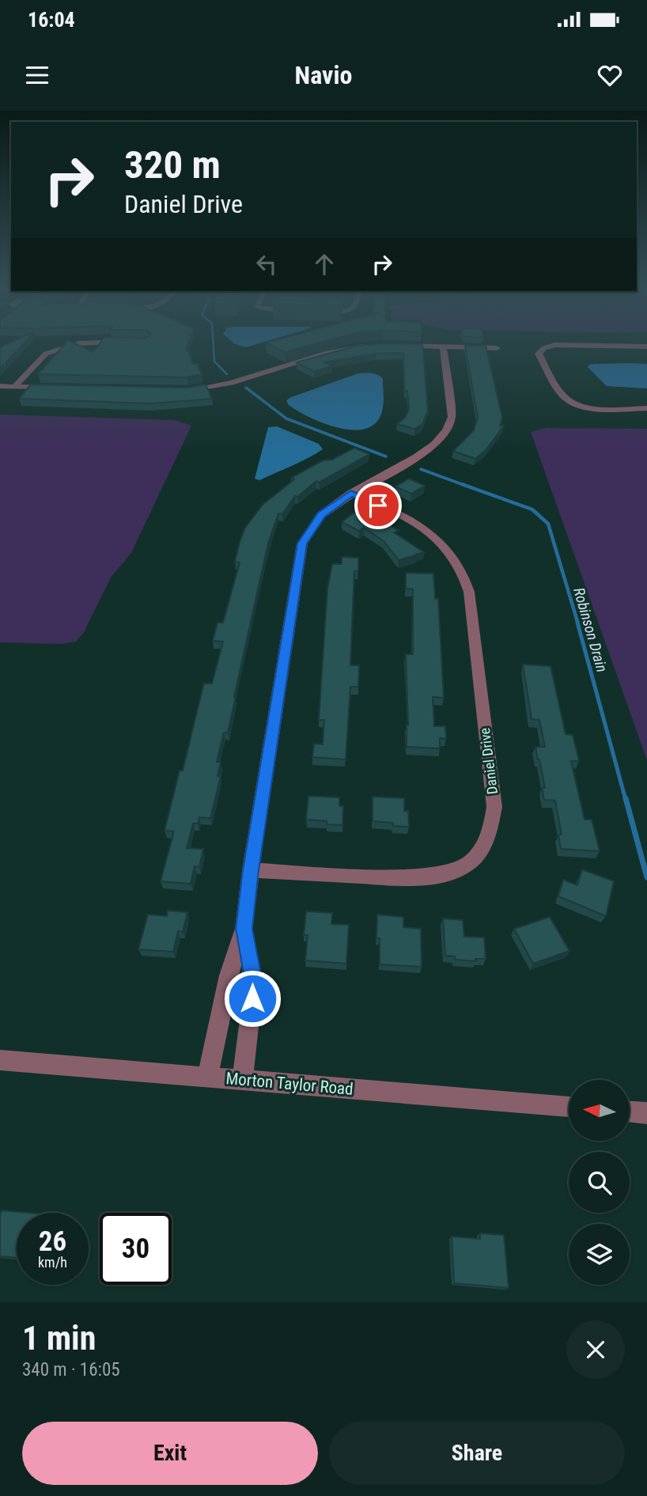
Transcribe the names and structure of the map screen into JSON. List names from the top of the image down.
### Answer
{
  "streets": {
    "street": ["Daniel Drive", "Morton Taylor Road"]
  },
  "water": ["Robinson Drain"],
  "north": "left",
  "page": {
    "status": "16:04",
    "header": "Navio",
    "turn": ["320 m", "Daniel Drive"],
    "speed": "26 km/h",
    "limit": "30",
    "heading": ["1 min", "340 m · 16:05"],
    "buttons": ["Exit", "Share"]
  }
}
